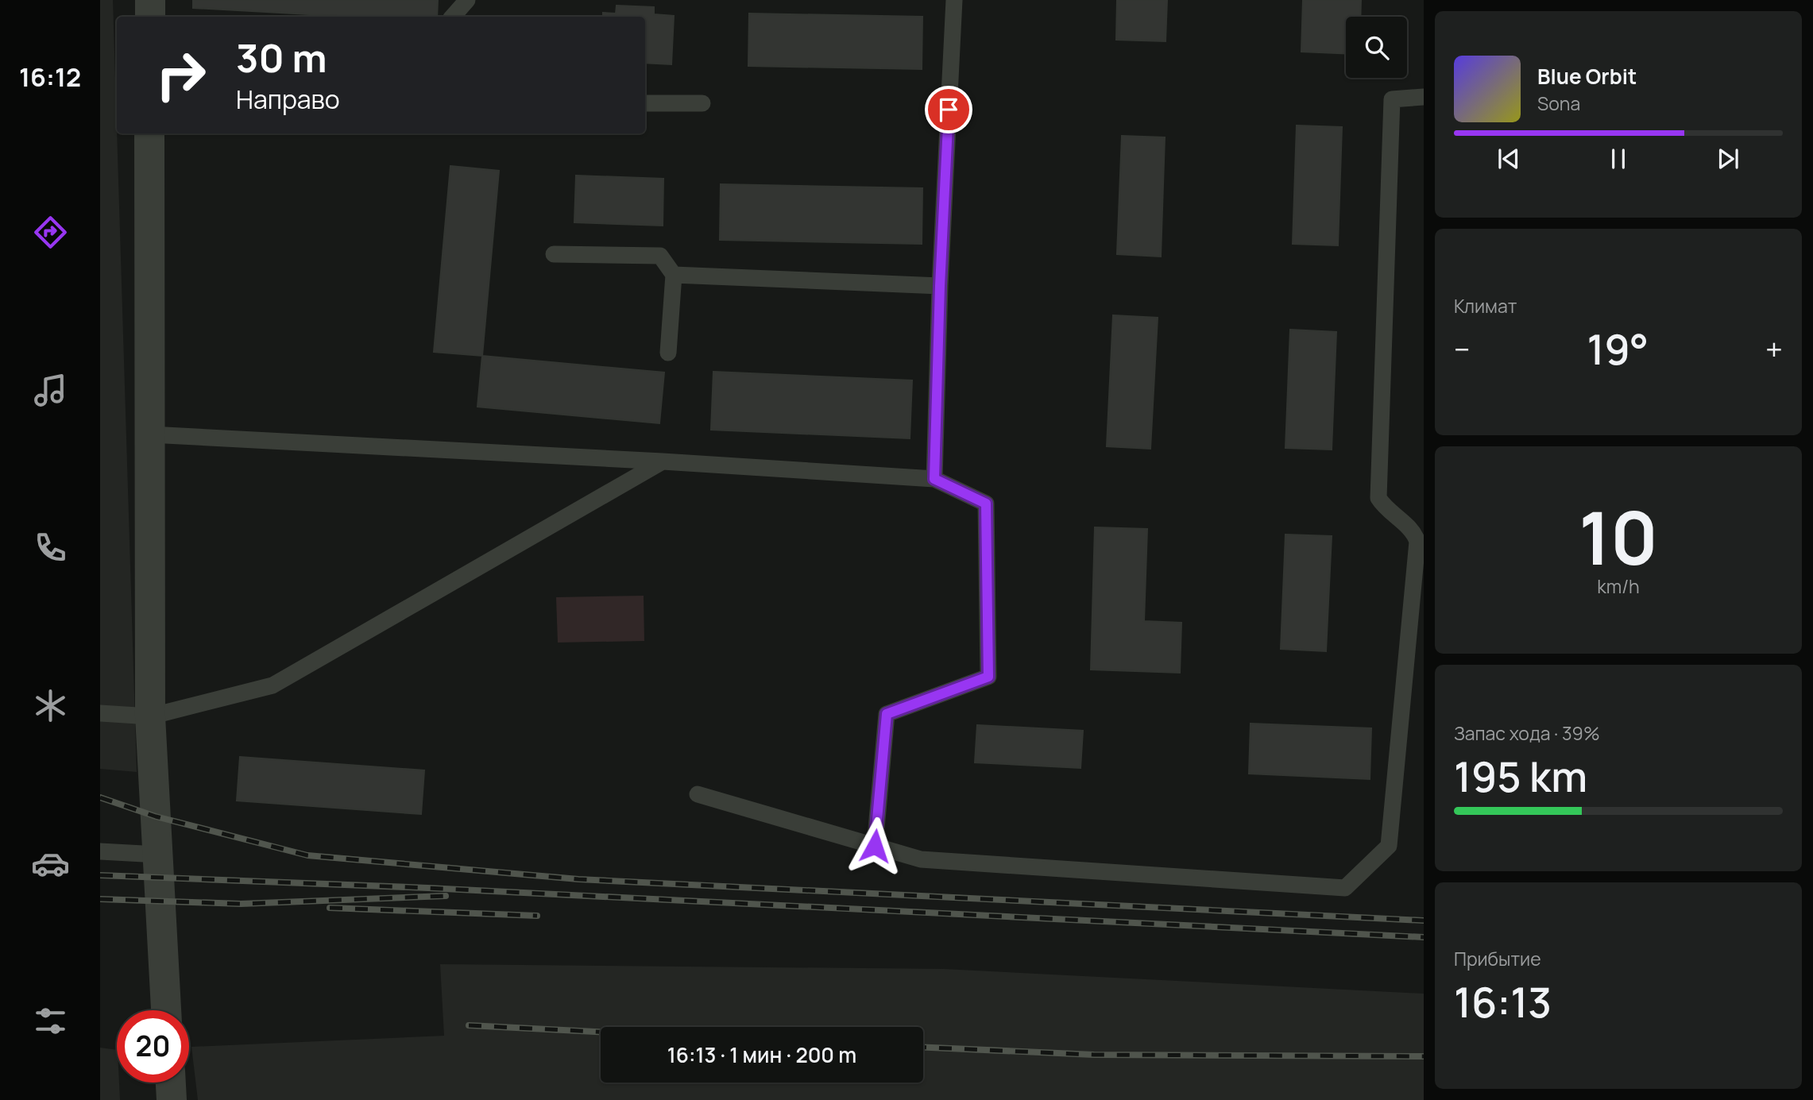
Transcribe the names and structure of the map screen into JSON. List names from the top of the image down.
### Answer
{
  "page": {
    "tabs": "16:12",
    "turn": ["30 m", "Направо"],
    "song": ["Blue Orbit", "Sona"],
    "tile": [
      "Климат",
      ["10", "km/h"],
      ["Запас хода · 39%", "195 km"],
      ["Прибытие", "16:13"]
    ],
    "heat": ["−", "19°", "+"],
    "limit": "20",
    "trip": "16:13 · 1 мин · 200 m"
  }
}
